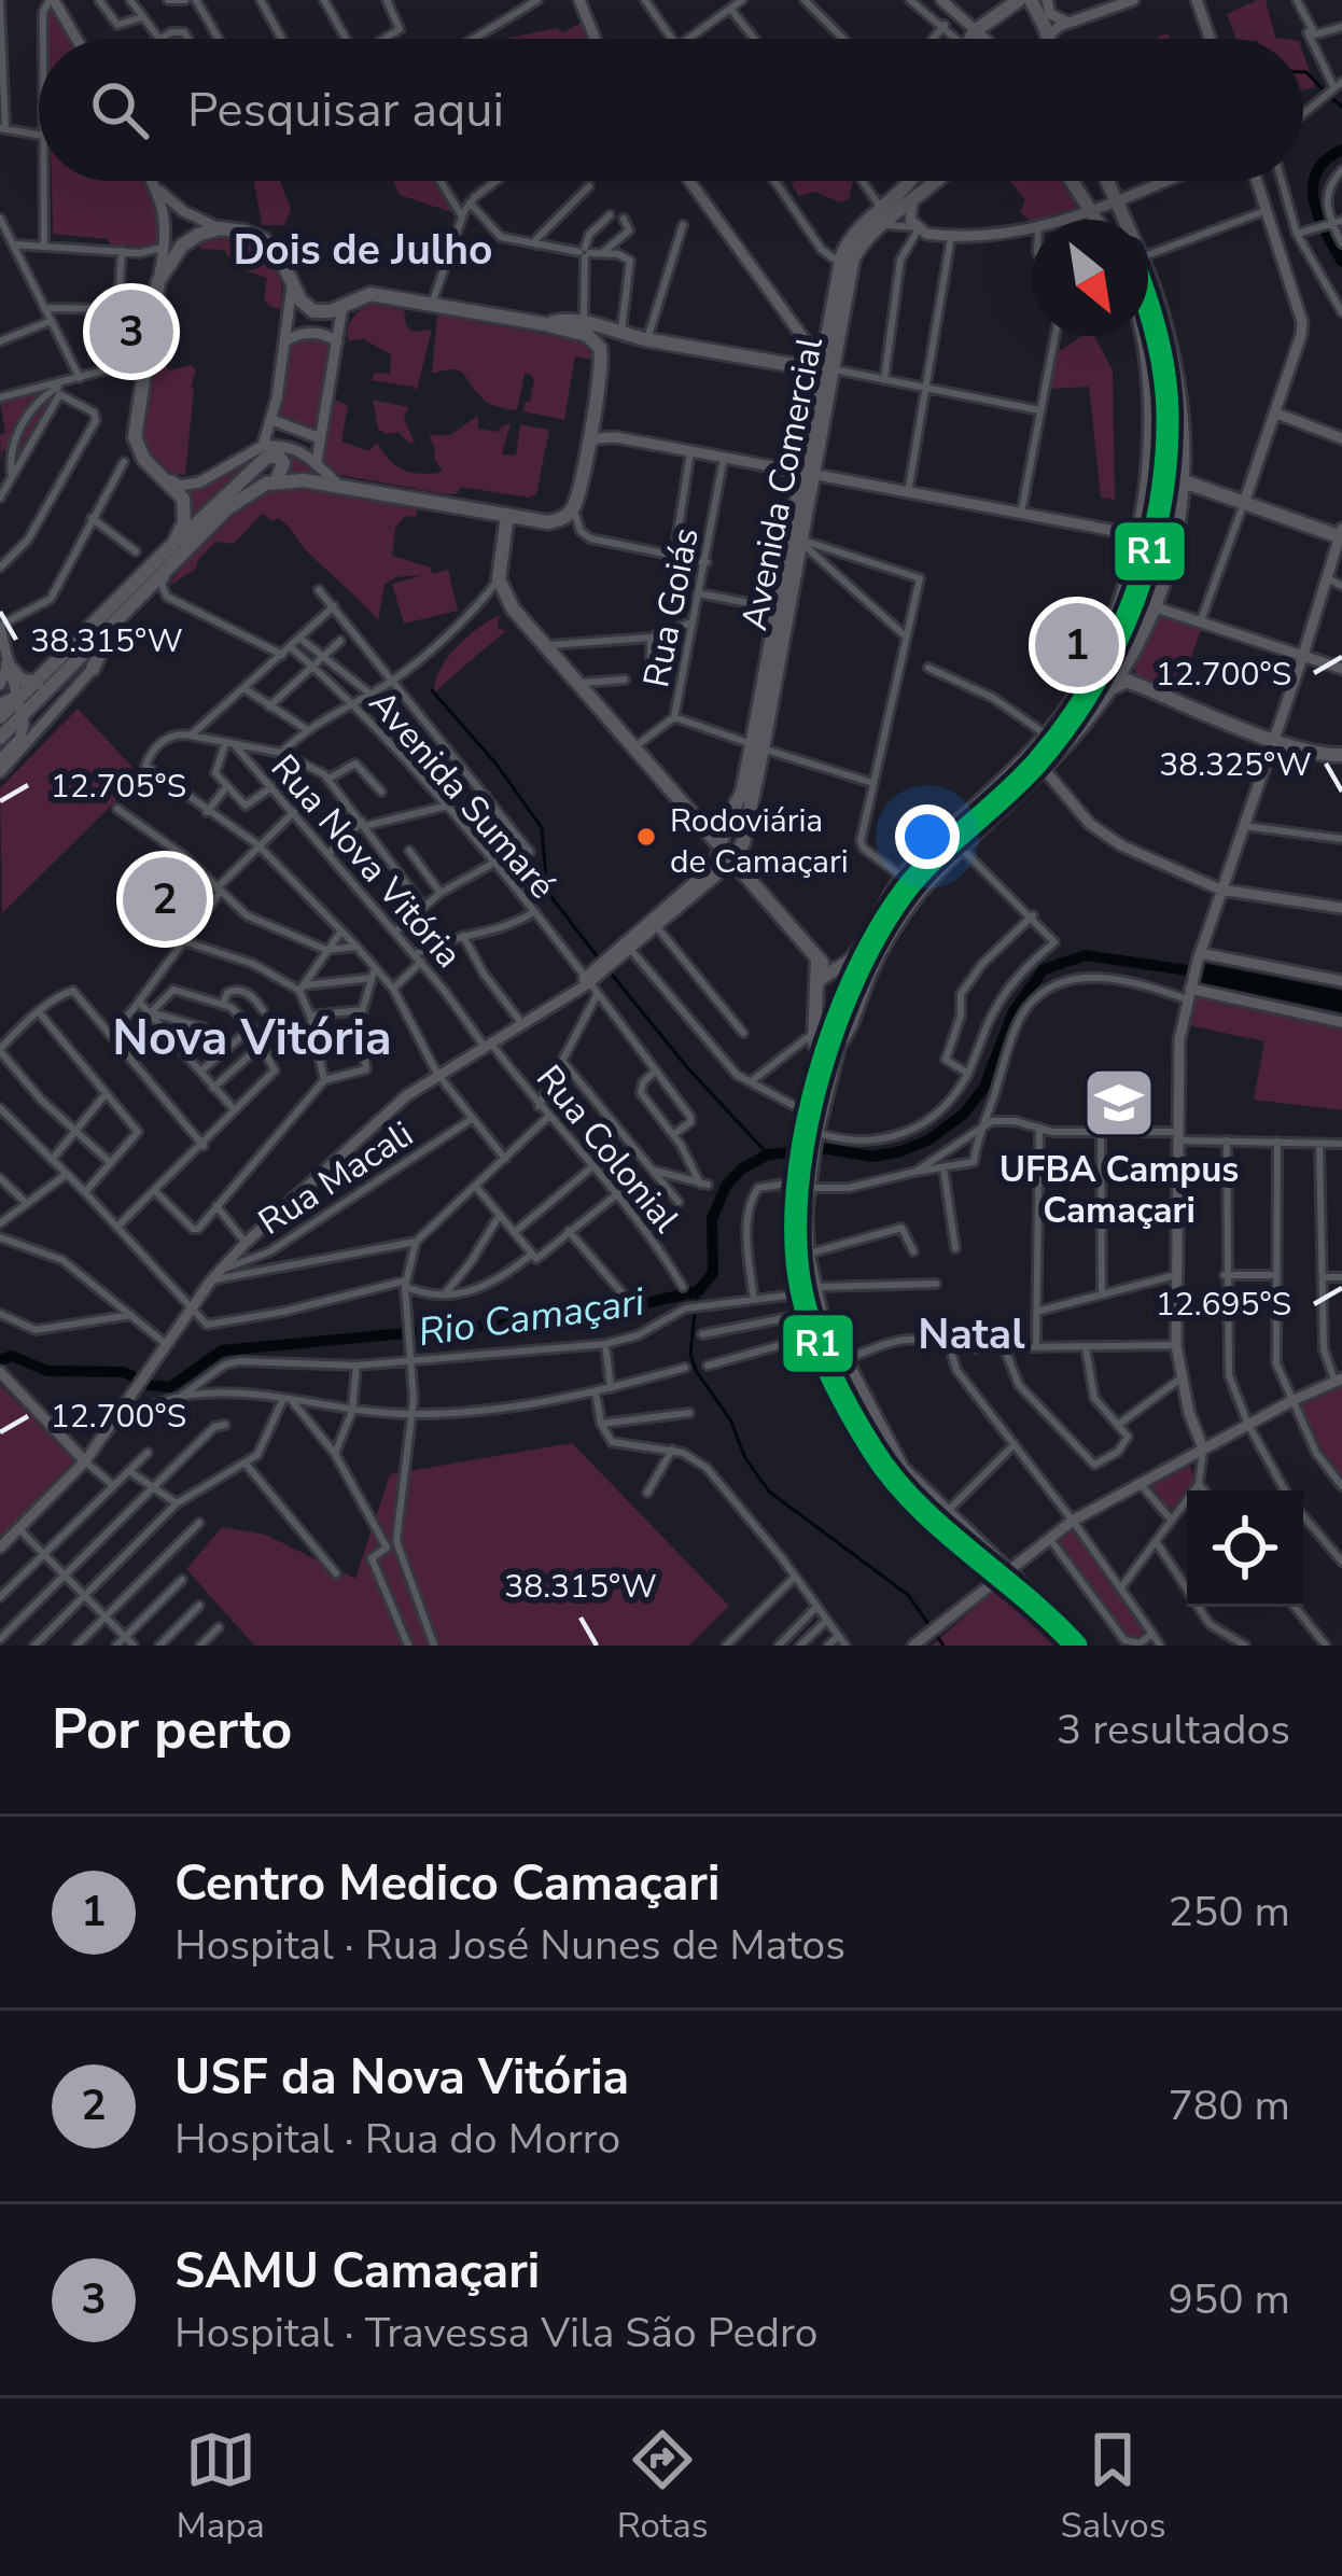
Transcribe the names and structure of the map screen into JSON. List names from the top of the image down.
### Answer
{
  "streets": {
    "main road": ["Avenida Comercial"],
    "street": [
      "Rua Goiás",
      "Avenida Sumaré",
      "Rua Nova Vitória",
      "Rua Colonial",
      "Rua Macali"
    ]
  },
  "crossings": [
    ["Rua Nova Vitória", "Rua Colonial"]
  ],
  "districts": ["Dois de Julho", "Nova Vitória", "Natal"],
  "water": ["Rio Camaçari"],
  "places": {
    "other": ["Rodoviária de Camaçari"],
    "school or university": ["UFBA Campus Camaçari"]
  },
  "lines": ["transit line R1"],
  "north": "bottom right",
  "page": {
    "search": "Pesquisar aqui",
    "pins": ["3", "1", "2"],
    "heading": ["Por perto", "3 resultados"],
    "list": [
      {
        "mark": "1",
        "name": "Centro Medico Camaçari",
        "note": "Hospital · Rua José Nunes de Matos",
        "value": "250 m"
      },
      {
        "mark": "2",
        "name": "USF da Nova Vitória",
        "note": "Hospital · Rua do Morro",
        "value": "780 m"
      },
      {
        "mark": "3",
        "name": "SAMU Camaçari",
        "note": "Hospital · Travessa Vila São Pedro",
        "value": "950 m"
      }
    ],
    "nav": ["Mapa", "Rotas", "Salvos"]
  },
  "coordinates": [
    "38.315°W",
    "12.700°S",
    "38.325°W",
    "12.705°S",
    "12.695°S"
  ]
}
